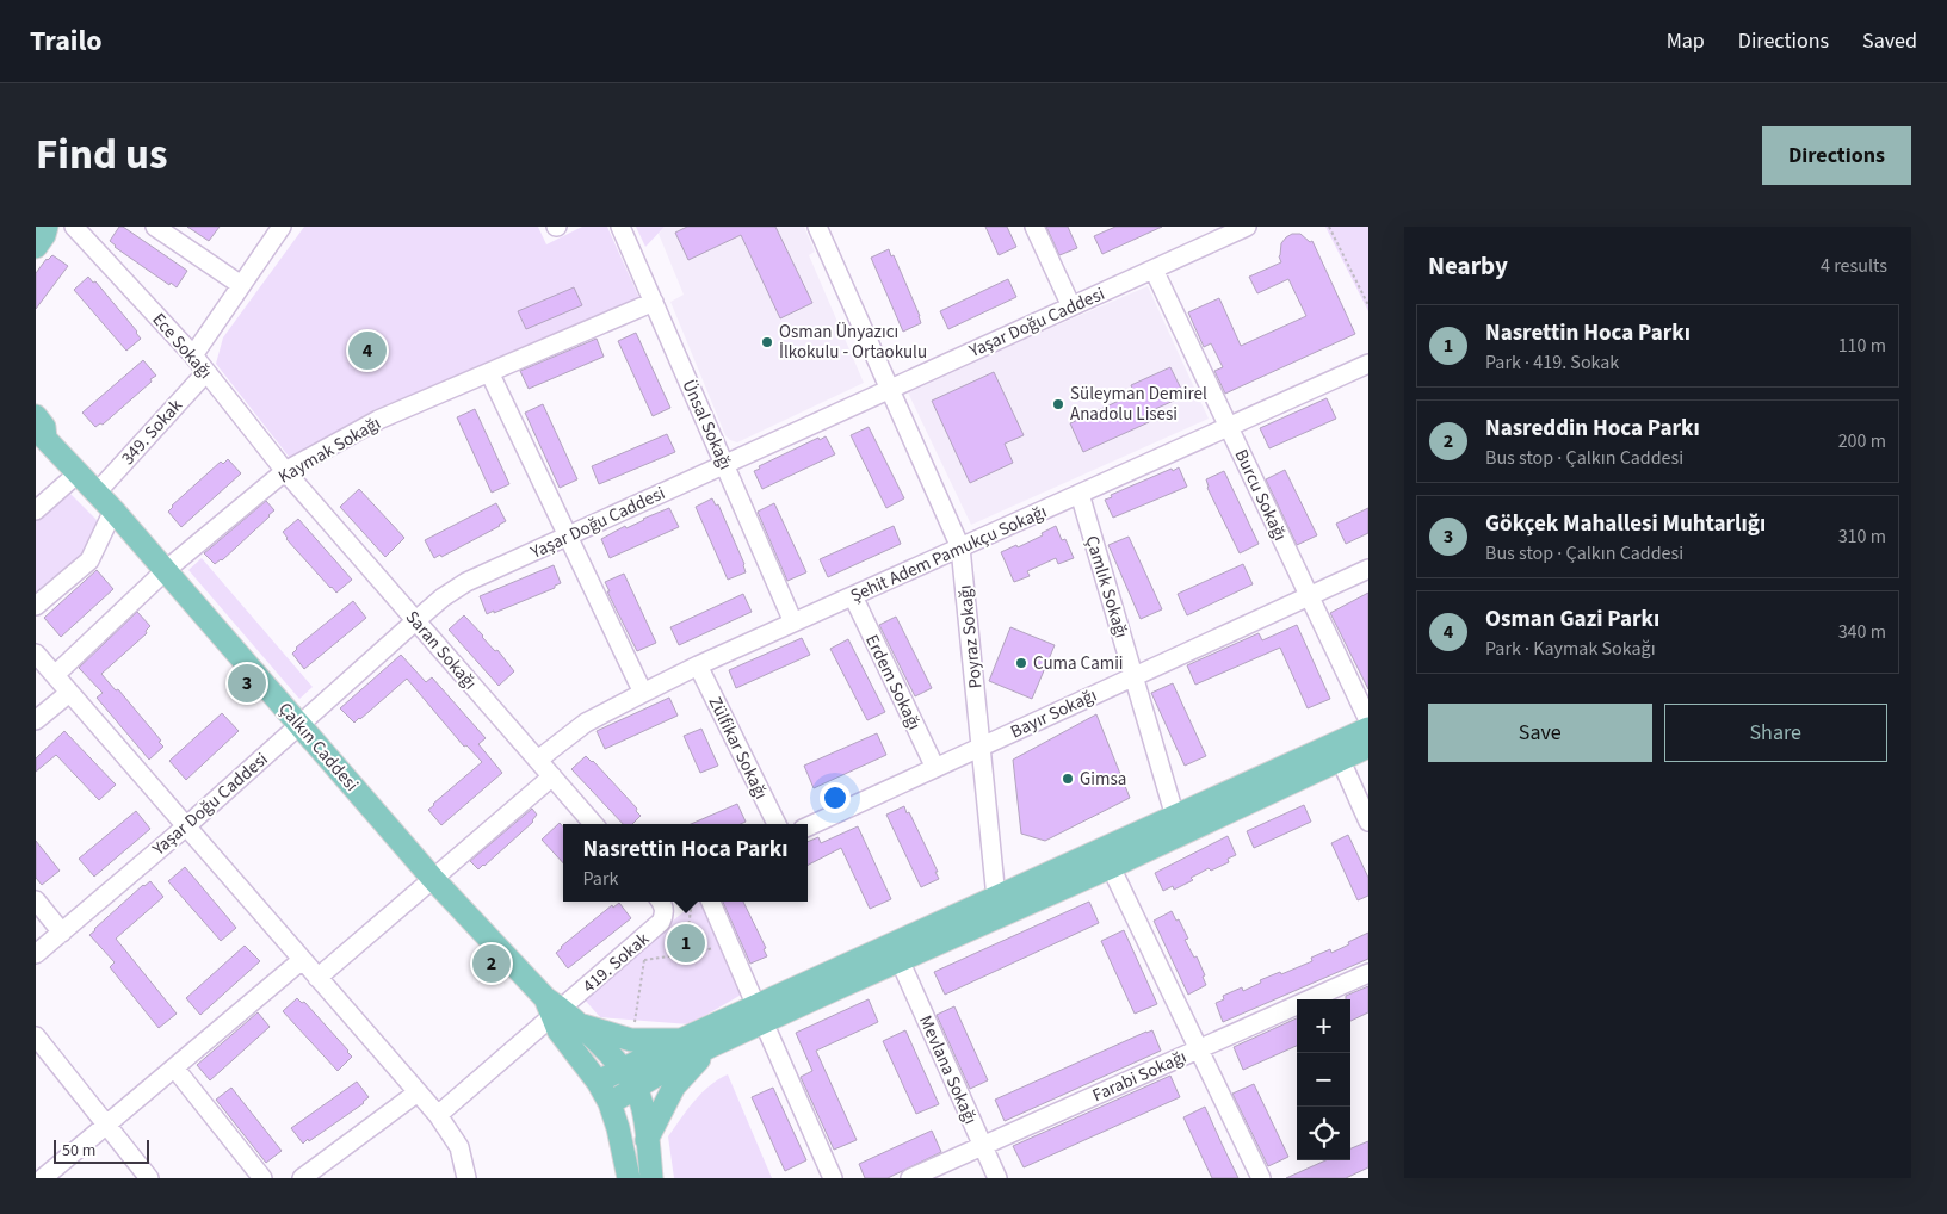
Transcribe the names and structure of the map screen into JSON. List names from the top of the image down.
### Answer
{
  "streets": {
    "main road": ["Çalkın Caddesi"],
    "street": [
      "Yaşar Doğu Caddesi",
      "Ece Sokağı",
      "Ünsal Sokağı",
      "349. Sokak",
      "Kaymak Sokağı",
      "Burcu Sokağı",
      "Şehit Adem Pamukçu Sokağı",
      "Çamlık Sokağı",
      "Poyraz Sokağı",
      "Saran Sokağı",
      "Erdem Sokağı",
      "Bayır Sokağı",
      "Zülfikar Sokağı",
      "419. Sokak",
      "Mevlana Sokağı",
      "Farabi Sokağı"
    ]
  },
  "crossings": [
    ["Yaşar Doğu Caddesi", "Ünsal Sokağı"],
    ["Yaşar Doğu Caddesi", "Burcu Sokağı"],
    ["Yaşar Doğu Caddesi", "Poyraz Sokağı"],
    ["Yaşar Doğu Caddesi", "Saran Sokağı"],
    ["Yaşar Doğu Caddesi", "Çalkın Caddesi"],
    ["Ece Sokağı", "349. Sokak"],
    ["Ece Sokağı", "Kaymak Sokağı"],
    ["Ece Sokağı", "Saran Sokağı"],
    ["Ünsal Sokağı", "Kaymak Sokağı"],
    ["Ünsal Sokağı", "Şehit Adem Pamukçu Sokağı"],
    ["349. Sokak", "Çalkın Caddesi"],
    ["Kaymak Sokağı", "Saran Sokağı"],
    ["Kaymak Sokağı", "Çalkın Caddesi"],
    ["Burcu Sokağı", "Şehit Adem Pamukçu Sokağı"],
    ["Burcu Sokağı", "Bayır Sokağı"],
    ["Şehit Adem Pamukçu Sokağı", "Çamlık Sokağı"],
    ["Şehit Adem Pamukçu Sokağı", "Poyraz Sokağı"],
    ["Şehit Adem Pamukçu Sokağı", "Saran Sokağı"],
    ["Şehit Adem Pamukçu Sokağı", "Erdem Sokağı"],
    ["Şehit Adem Pamukçu Sokağı", "Zülfikar Sokağı"],
    ["Çamlık Sokağı", "Bayır Sokağı"],
    ["Poyraz Sokağı", "Bayır Sokağı"],
    ["Erdem Sokağı", "Bayır Sokağı"],
    ["Çalkın Caddesi", "419. Sokak"],
    ["Mevlana Sokağı", "Farabi Sokağı"]
  ],
  "places": [
    "Osman Ünyazıcı İlkokulu - Ortaokulu",
    "Süleyman Demirel Anadolu Lisesi",
    "Cuma Camii",
    "Gimsa"
  ],
  "scale_bar": "50 m",
  "page": {
    "header": "Trailo",
    "nav": ["Map", "Directions", "Saved"],
    "title": "Find us",
    "buttons": [
      "Directions",
      ["Save", "Share"]
    ],
    "heading": ["Nearby", "4 results"],
    "list": [
      {
        "mark": "1",
        "name": "Nasrettin Hoca Parkı",
        "note": "Park · 419. Sokak",
        "value": "110 m"
      },
      {
        "mark": "2",
        "name": "Nasreddin Hoca Parkı",
        "note": "Bus stop · Çalkın Caddesi",
        "value": "200 m"
      },
      {
        "mark": "3",
        "name": "Gökçek Mahallesi Muhtarlığı",
        "note": "Bus stop · Çalkın Caddesi",
        "value": "310 m"
      },
      {
        "mark": "4",
        "name": "Osman Gazi Parkı",
        "note": "Park · Kaymak Sokağı",
        "value": "340 m"
      }
    ],
    "pins": [
      "4",
      "3",
      "1",
      "2"
    ],
    "popup": ["Nasrettin Hoca Parkı", "Park"],
    "map_buttons": ["+", "−"],
    "scale": "50 m"
  }
}
